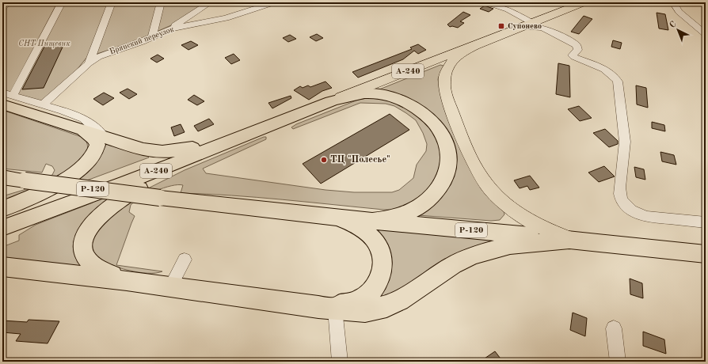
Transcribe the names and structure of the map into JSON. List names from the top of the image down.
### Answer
{
  "streets": {
    "highway": ["А-240", "Р-120"],
    "street": ["Брянский переулок"]
  },
  "parks": ["СНТ Пищевик"],
  "places": {
    "transit": ["Супонево"],
    "other": ["ТЦ \"Полесье\""]
  },
  "north": "top left"
}
